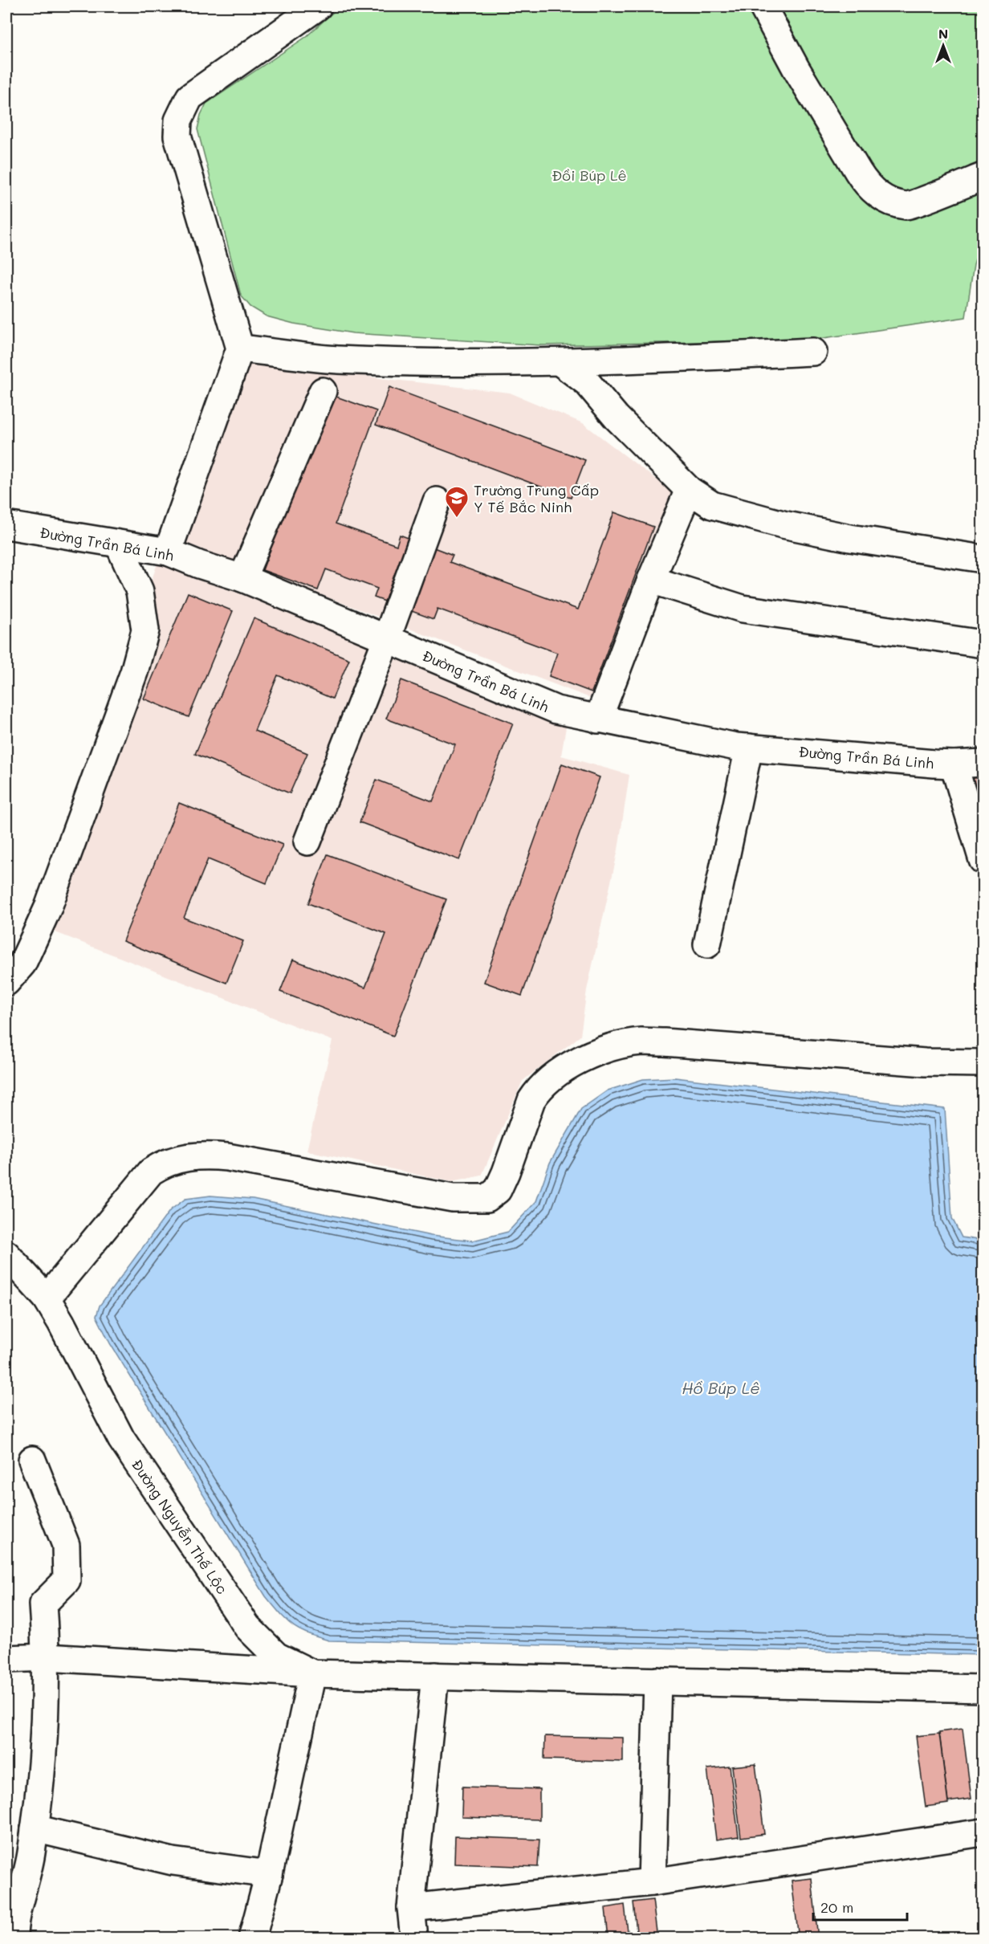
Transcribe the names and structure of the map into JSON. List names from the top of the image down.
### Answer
{
  "streets": {
    "street": ["Đường Trần Bá Linh", "Đường Nguyễn Thế Lộc"]
  },
  "water": ["Hồ Búp Lê"],
  "parks": ["Đồi Búp Lê"],
  "places": {
    "school or university": ["Trường Trung Cấp Y Tế Bắc Ninh"]
  },
  "scale_bar": "20 m",
  "north": "top"
}
